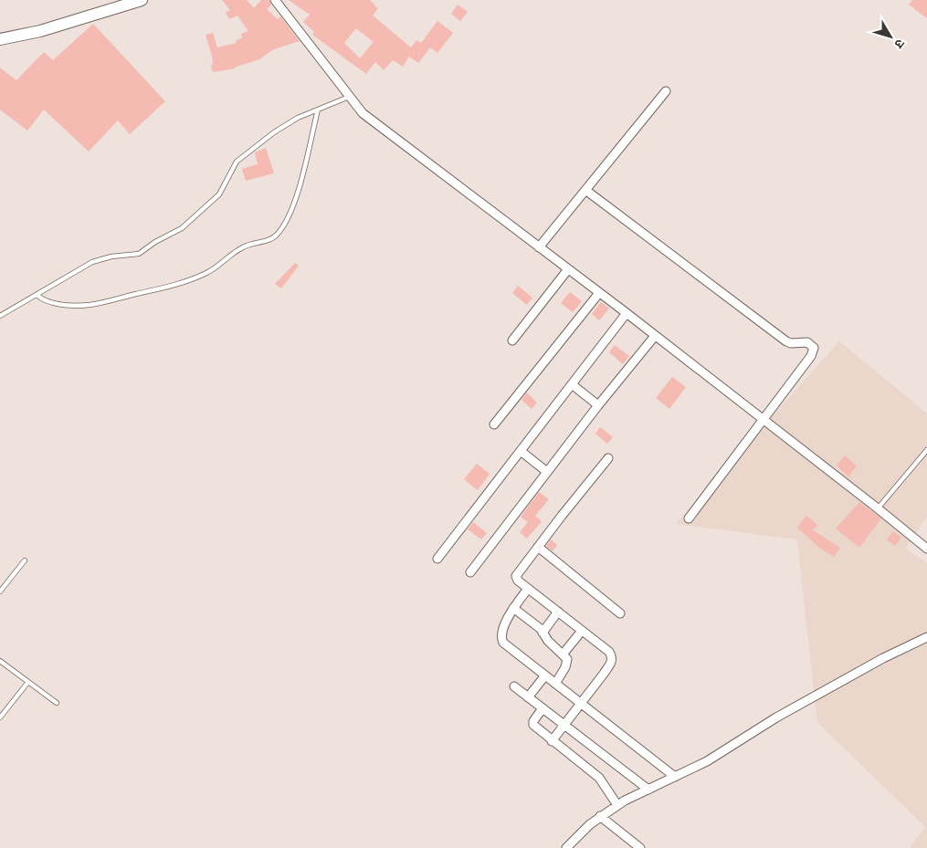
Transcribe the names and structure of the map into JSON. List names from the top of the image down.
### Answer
{
  "north": "bottom right"
}
